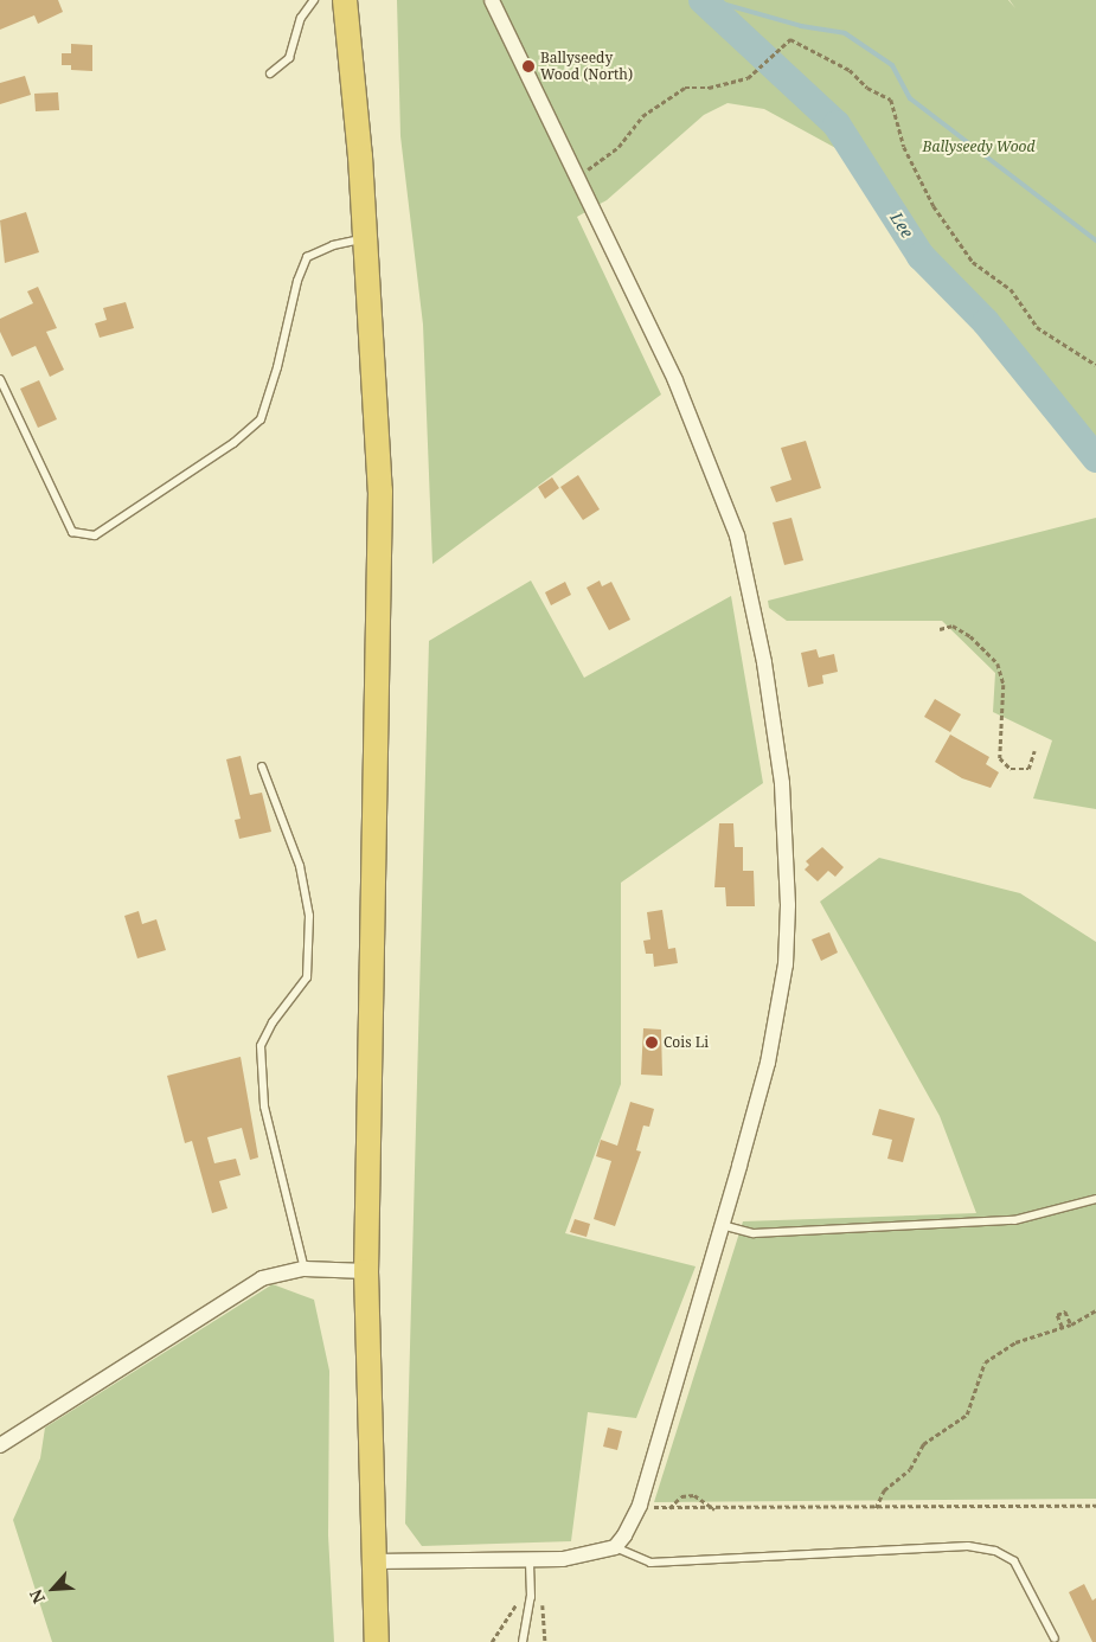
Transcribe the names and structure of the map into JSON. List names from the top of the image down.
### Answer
{
  "water": ["Lee"],
  "parks": ["Ballyseedy Wood"],
  "places": ["Ballyseedy Wood (North)", "Cois Li"],
  "north": "bottom left"
}
